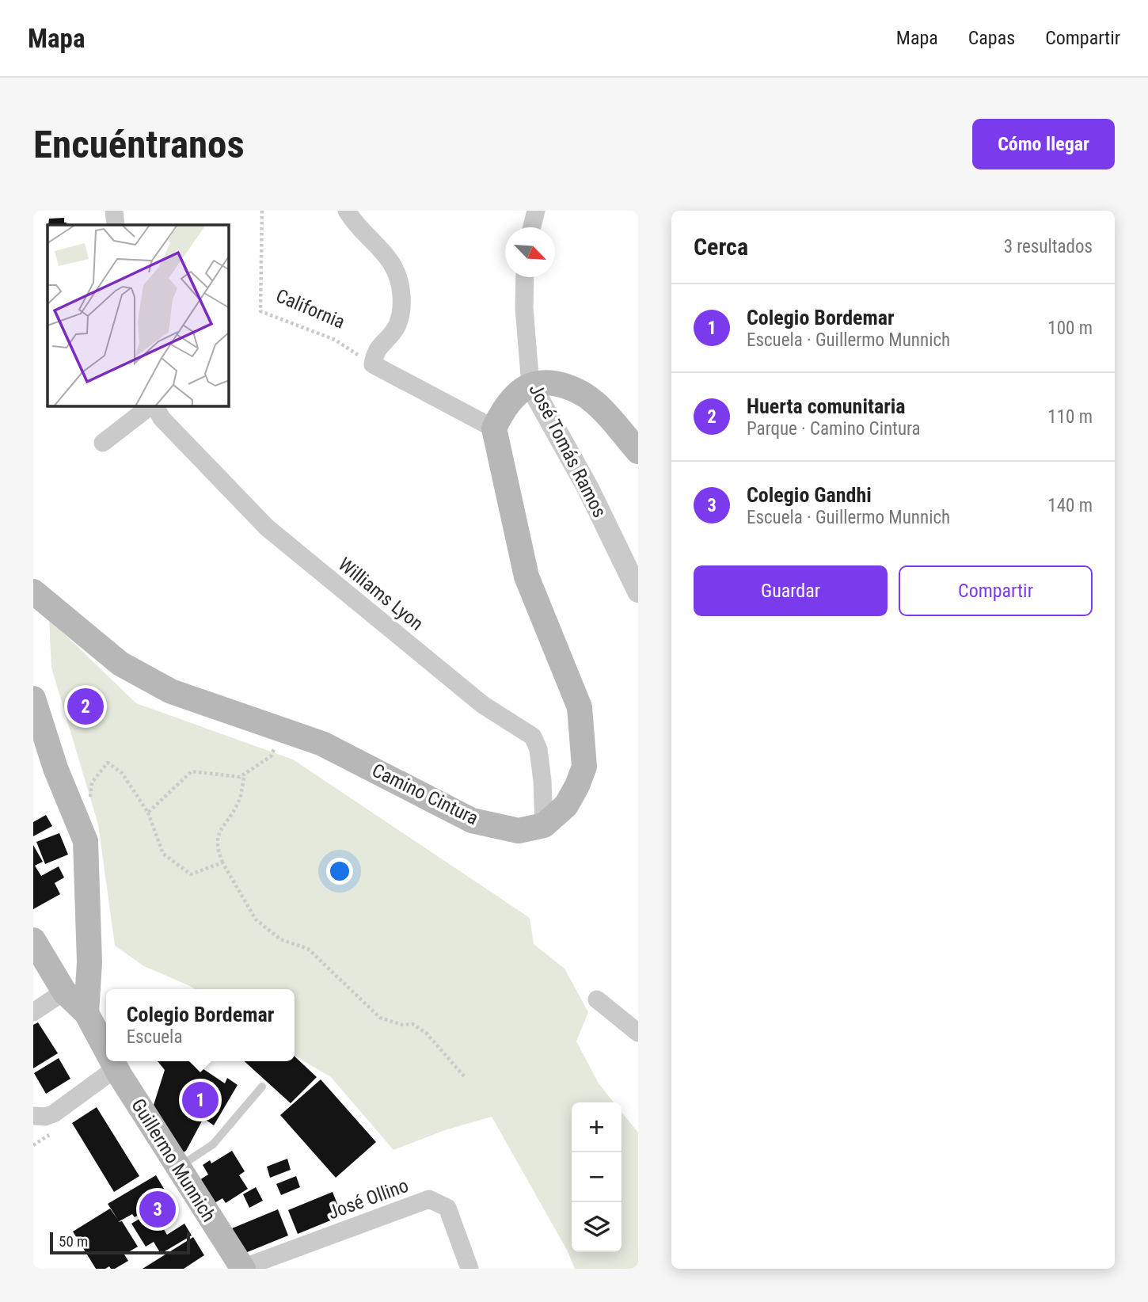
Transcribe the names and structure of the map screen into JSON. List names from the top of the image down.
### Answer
{
  "streets": {
    "main road": ["Camino Cintura", "Guillermo Munnich"],
    "street": ["José Tomás Ramos", "Williams Lyon", "José Ollino"],
    "path": ["California"]
  },
  "crossings": [
    ["Williams Lyon", "Camino Cintura"],
    ["Guillermo Munnich", "José Ollino"]
  ],
  "scale_bar": "50 m",
  "north": "bottom right",
  "page": {
    "header": "Mapa",
    "nav": ["Mapa", "Capas", "Compartir"],
    "buttons": [
      "Cómo llegar",
      ["Guardar", "Compartir"]
    ],
    "title": "Encuéntranos",
    "heading": ["Cerca", "3 resultados"],
    "list": [
      {
        "mark": "1",
        "name": "Colegio Bordemar",
        "note": "Escuela · Guillermo Munnich",
        "value": "100 m"
      },
      {
        "mark": "2",
        "name": "Huerta comunitaria",
        "note": "Parque · Camino Cintura",
        "value": "110 m"
      },
      {
        "mark": "3",
        "name": "Colegio Gandhi",
        "note": "Escuela · Guillermo Munnich",
        "value": "140 m"
      }
    ],
    "pins": ["2", "1", "3"],
    "popup": ["Colegio Bordemar", "Escuela"],
    "map_buttons": ["+", "−"],
    "scale": "50 m"
  }
}
